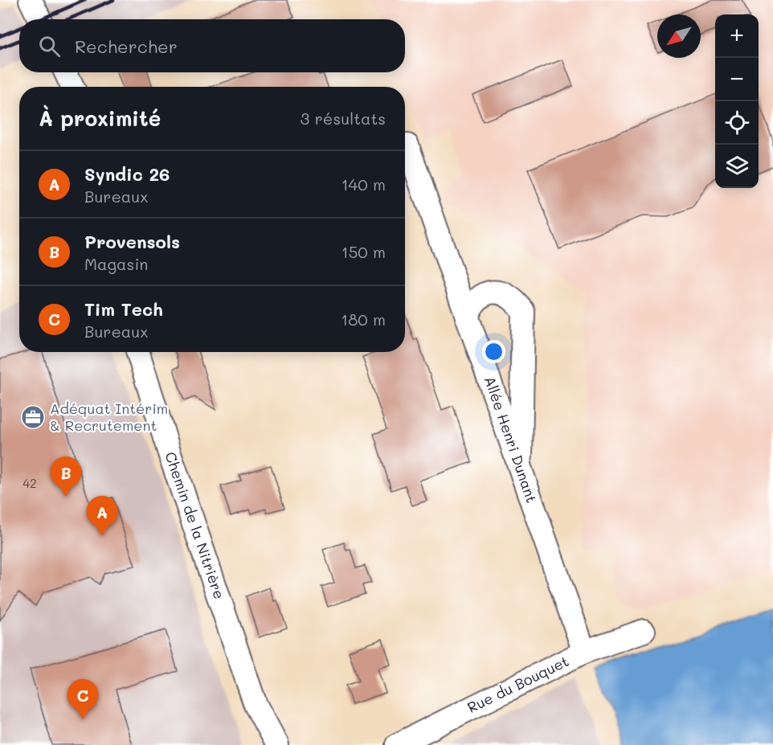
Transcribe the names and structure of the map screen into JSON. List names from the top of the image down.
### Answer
{
  "streets": {
    "street": ["Allée Henri Dunant", "Chemin de la Nitrière", "Rue du Bouquet"]
  },
  "crossings": [
    ["Allée Henri Dunant", "Rue du Bouquet"]
  ],
  "places": {
    "office": ["Adéquat Intérim & Recrutement"]
  },
  "house_numbers": ["42"],
  "north": "bottom left",
  "page": {
    "map_buttons": ["+", "−"],
    "search": "Rechercher",
    "heading": ["À proximité", "3 résultats"],
    "list": [
      {
        "mark": "A",
        "name": "Syndic 26",
        "note": "Bureaux",
        "value": "140 m"
      },
      {
        "mark": "B",
        "name": "Provensols",
        "note": "Magasin",
        "value": "150 m"
      },
      {
        "mark": "C",
        "name": "Tim Tech",
        "note": "Bureaux",
        "value": "180 m"
      }
    ],
    "pins": ["B", "A", "C"]
  }
}
